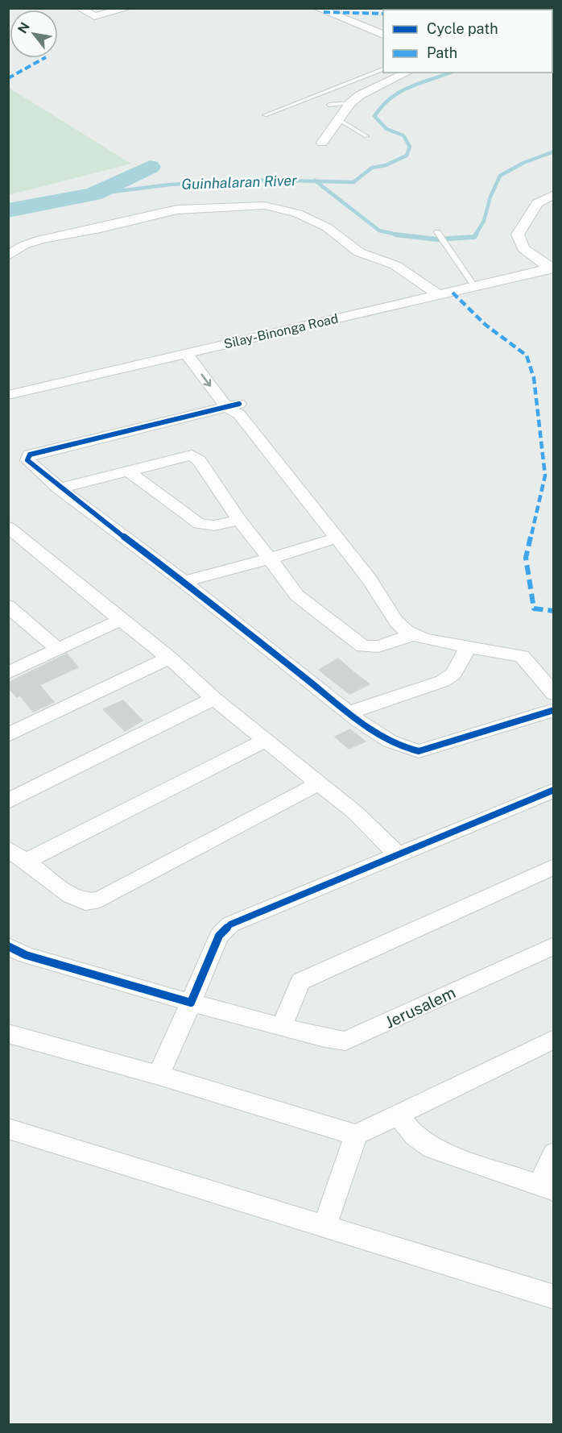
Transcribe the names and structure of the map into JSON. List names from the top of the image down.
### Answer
{
  "streets": {
    "street": ["Silay-Binonga Road", "Jerusalem"]
  },
  "water": ["Guinhalaran River"],
  "legend": ["Cycle path", "Path"],
  "north": "top left"
}
